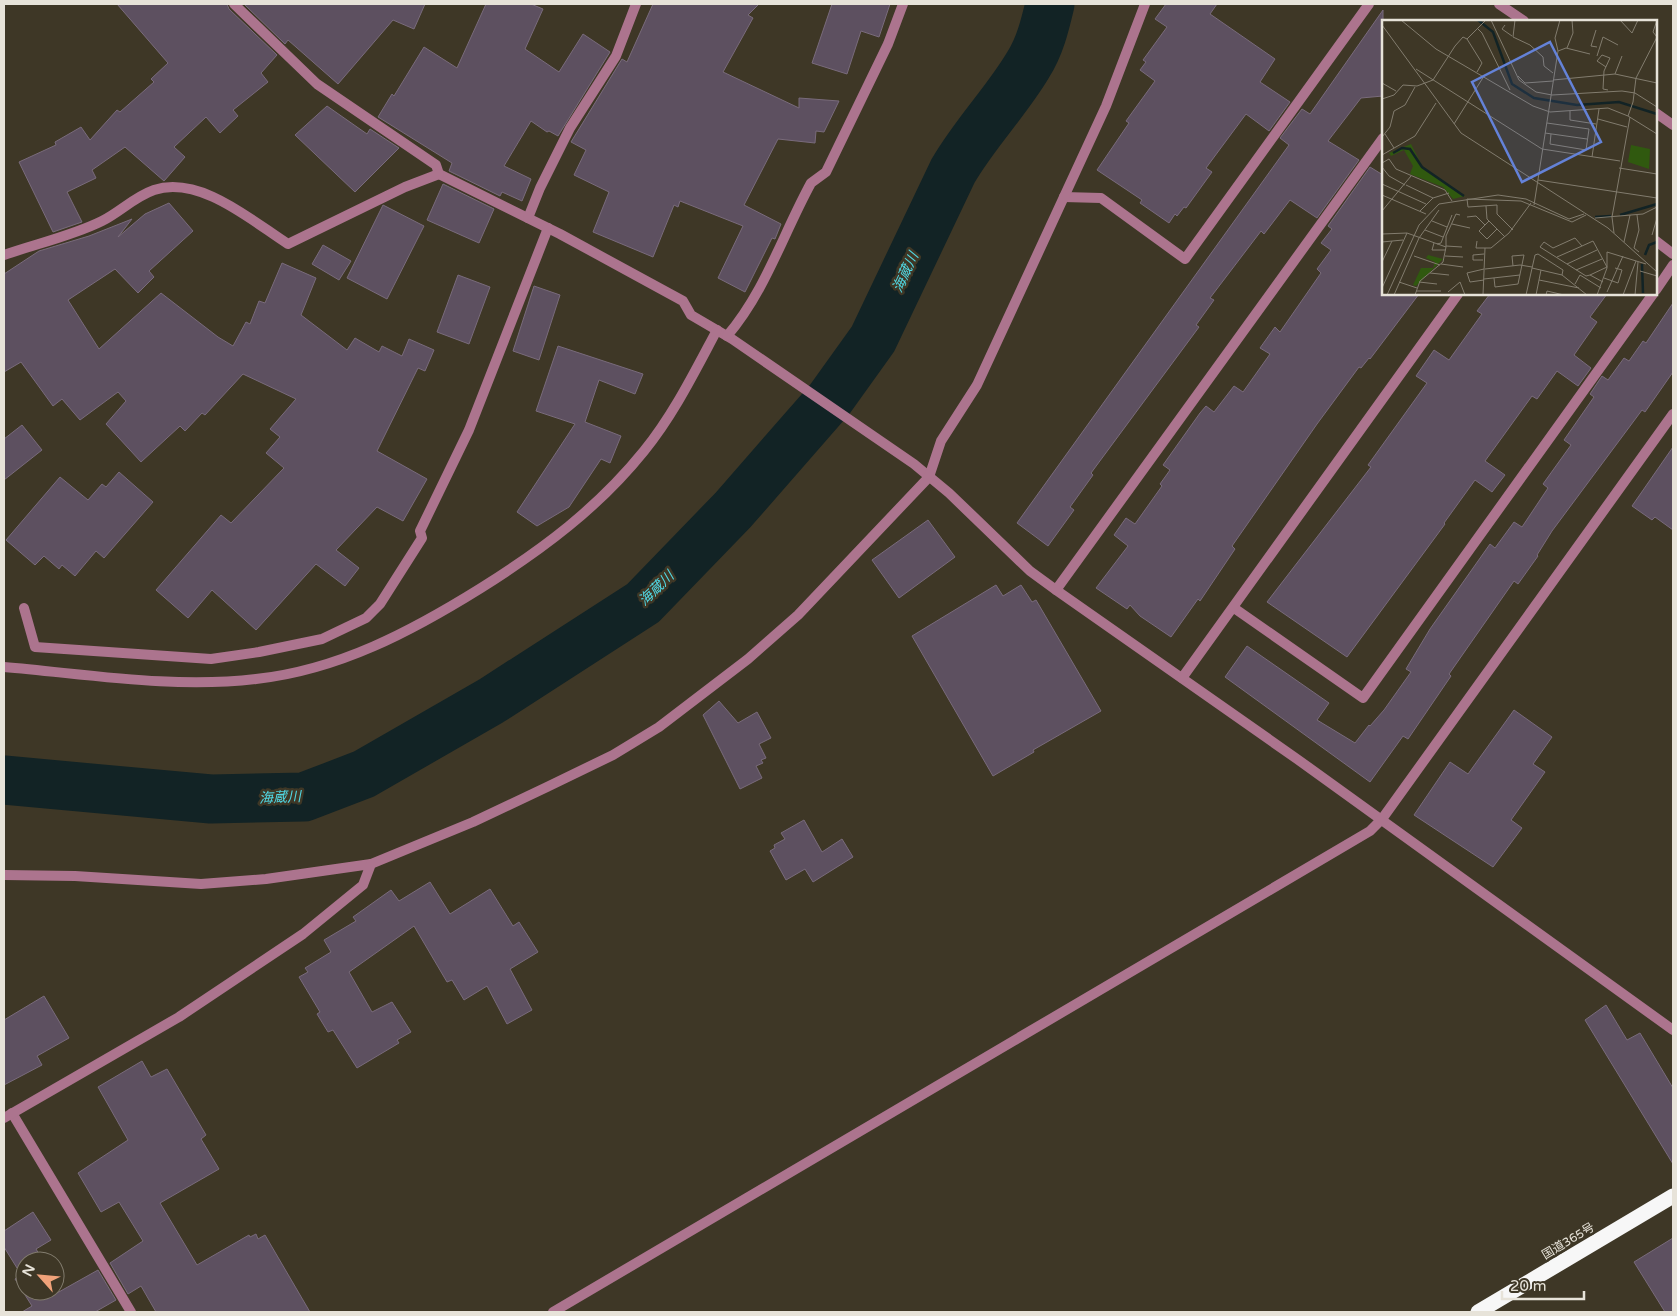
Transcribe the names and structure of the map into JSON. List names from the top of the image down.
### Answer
{
  "streets": {
    "highway": ["国道365号"]
  },
  "water": ["海蔵川"],
  "scale_bar": "20 m",
  "north": "top left"
}
